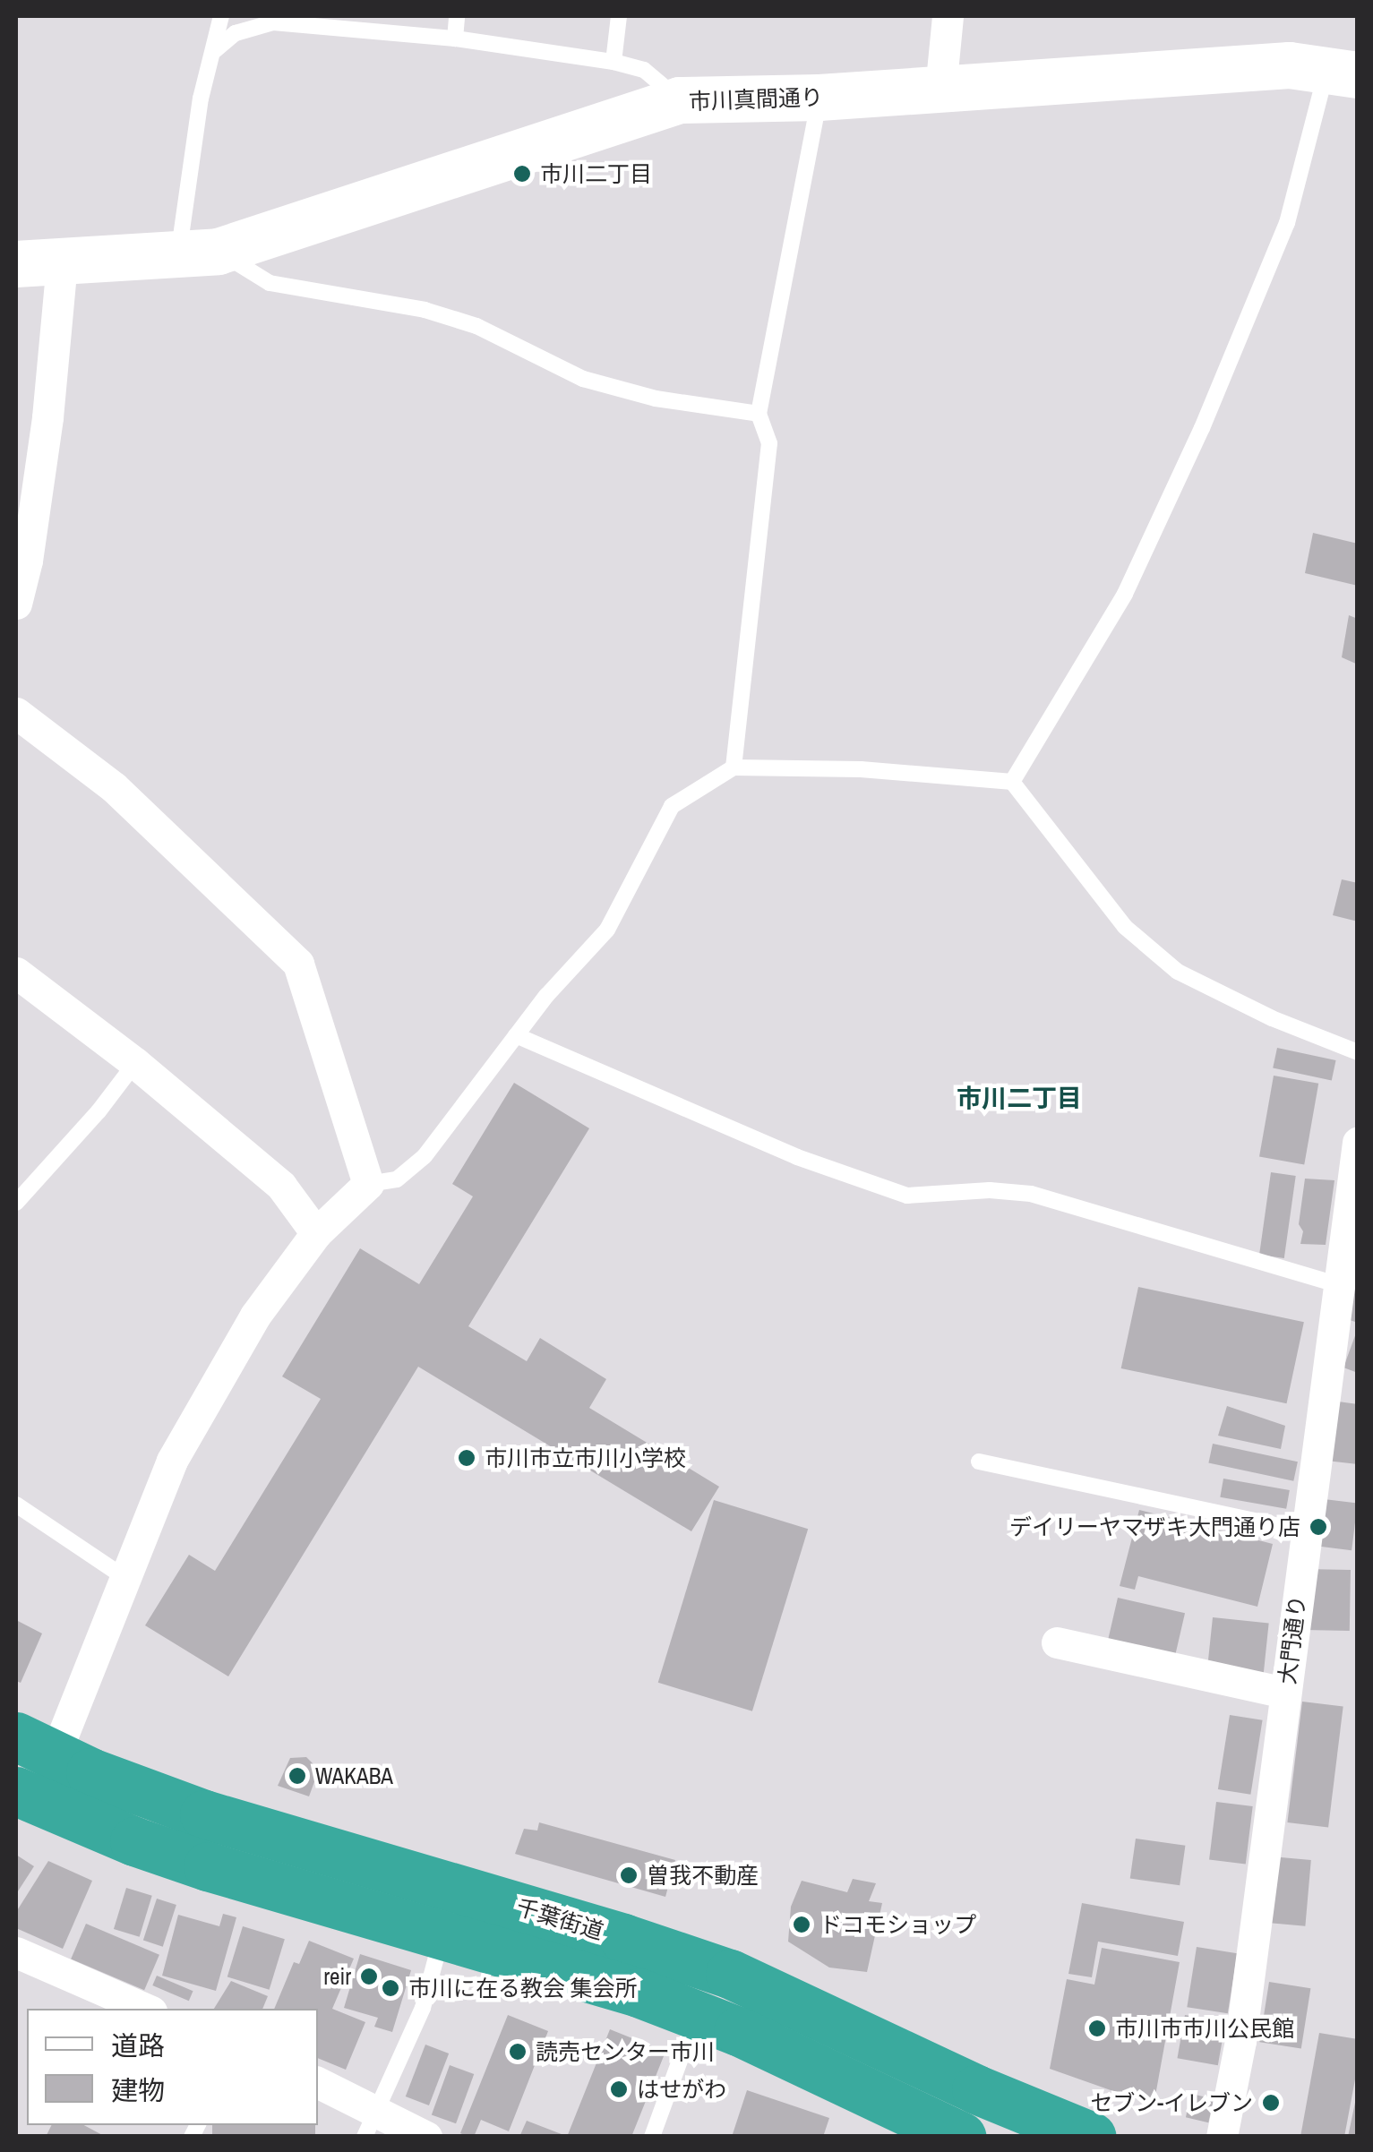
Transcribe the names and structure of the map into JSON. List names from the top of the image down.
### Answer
{
  "streets": {
    "highway": ["千葉街道"],
    "street": ["市川真間通り", "大門通り"]
  },
  "districts": ["市川二丁目"],
  "places": [
    "市川二丁目",
    "市川市立市川小学校",
    "デイリーヤマザキ大門通り店",
    "WAKABA",
    "曽我不動産",
    "ドコモショップ",
    "reir",
    "市川に在る教会 集会所",
    "市川市市川公民館",
    "読売センター市川",
    "はせがわ",
    "セブン-イレブン"
  ],
  "legend": ["道路", "建物"]
}
